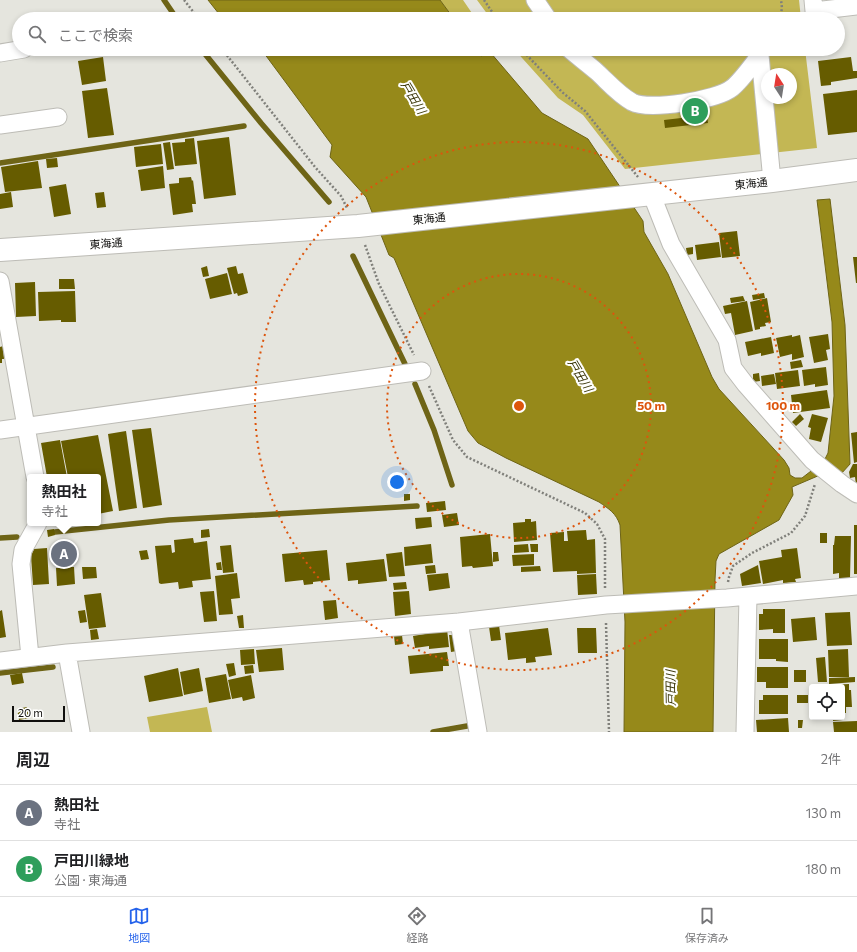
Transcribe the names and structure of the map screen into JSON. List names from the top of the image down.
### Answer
{
  "streets": {
    "main road": ["東海通"]
  },
  "water": ["戸田川"],
  "scale_bar": "20 m",
  "north": "top",
  "page": {
    "search": "ここで検索",
    "pins": ["B", "A"],
    "popup": ["熱田社", "寺社"],
    "scale": "20 m",
    "heading": ["周辺", "2件"],
    "list": [
      {
        "mark": "A",
        "name": "熱田社",
        "note": "寺社",
        "value": "130 m"
      },
      {
        "mark": "B",
        "name": "戸田川緑地",
        "note": "公園 · 東海通",
        "value": "180 m"
      }
    ],
    "nav": ["地図", "経路", "保存済み"]
  },
  "rings": ["50 m", "100 m"]
}
